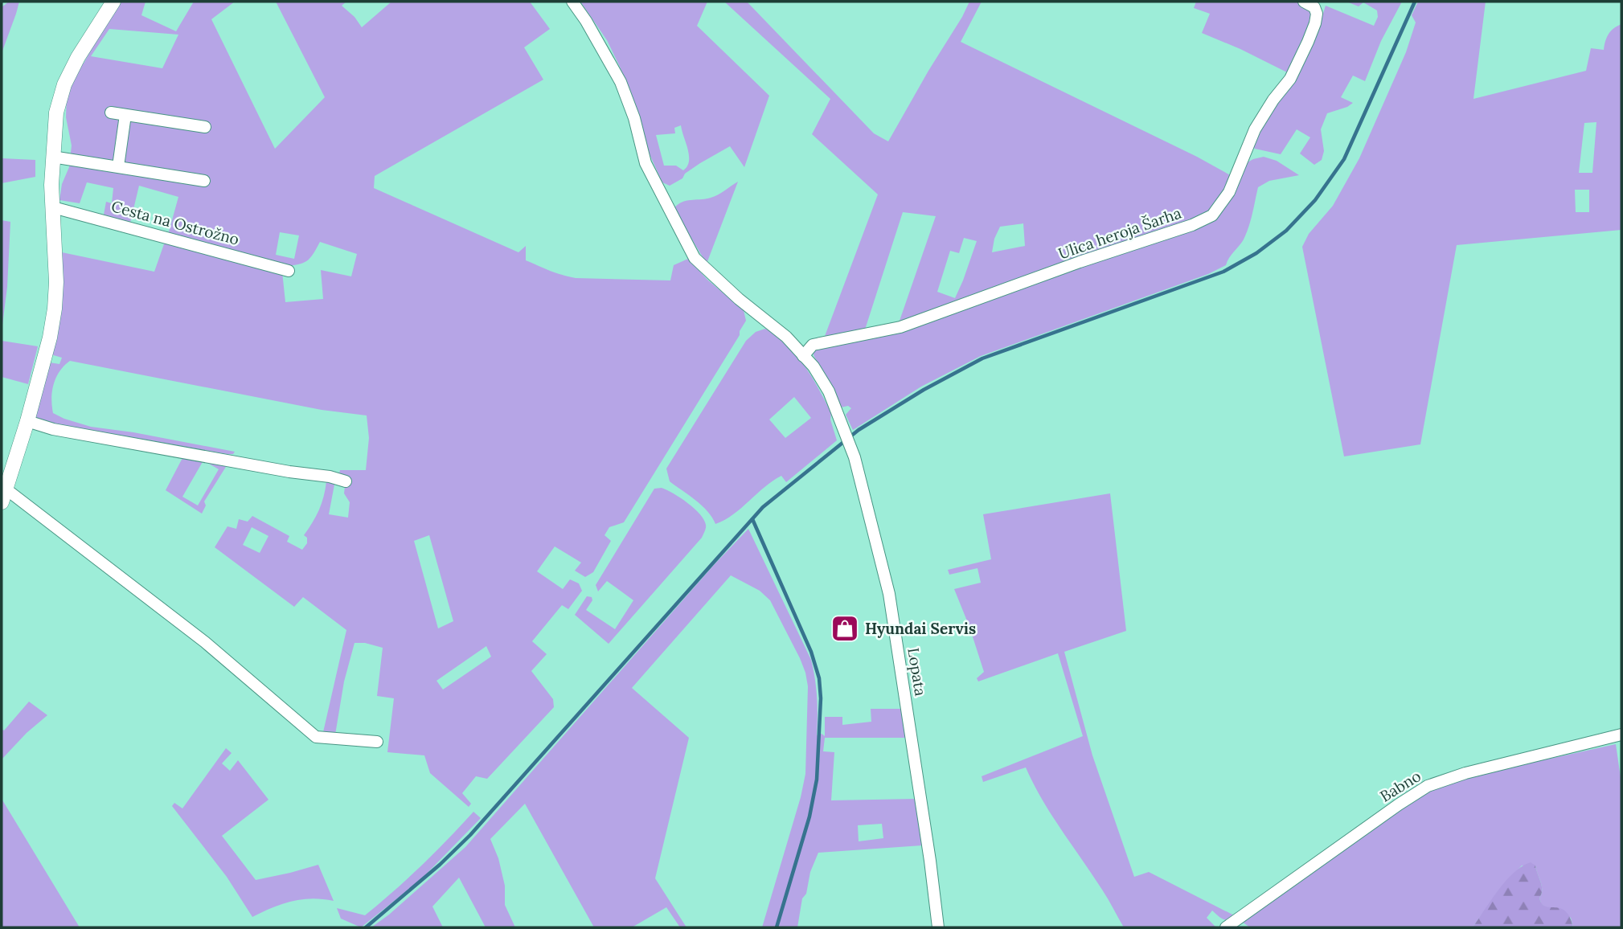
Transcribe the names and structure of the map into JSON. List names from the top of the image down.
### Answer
{
  "streets": {
    "street": [
      "Cesta na Ostrožno",
      "Ulica heroja Šarha",
      "Lopata",
      "Babno"
    ]
  },
  "crossings": [
    ["Ulica heroja Šarha", "Lopata"]
  ],
  "places": {
    "shop": ["Hyundai Servis"]
  }
}
